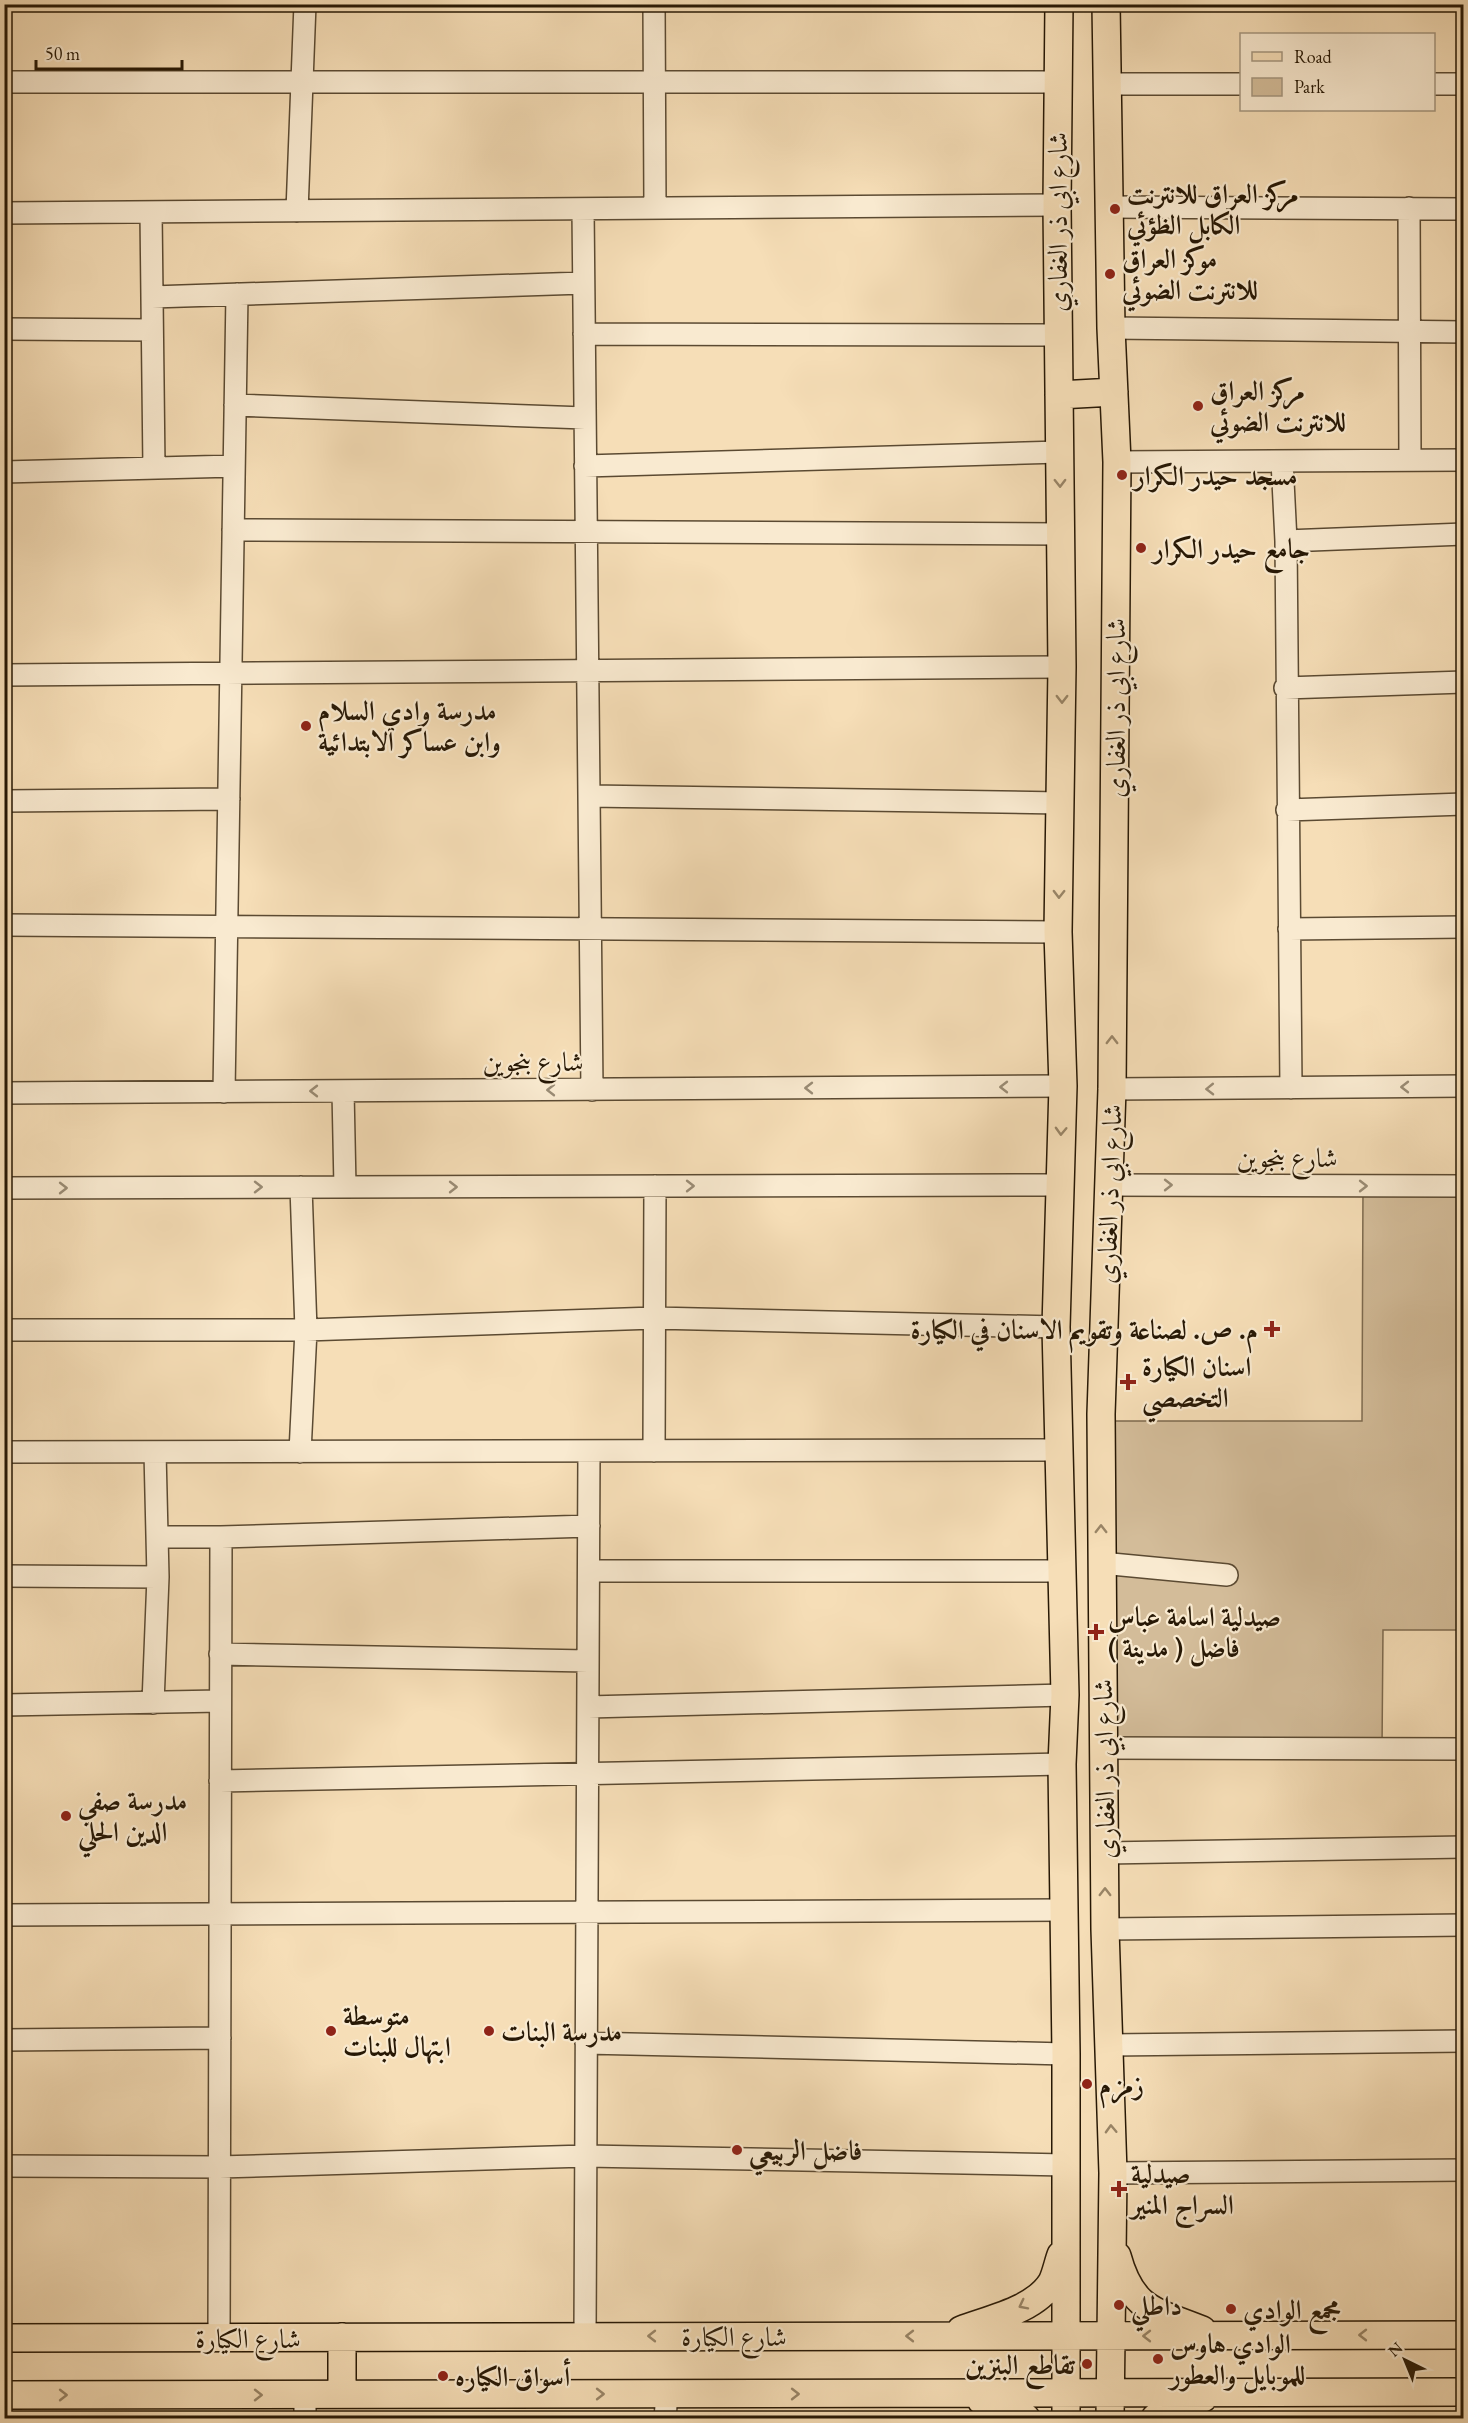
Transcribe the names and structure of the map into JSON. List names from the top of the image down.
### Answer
{
  "streets": {
    "main road": ["شارع ابي ذر الغفاري", "شارع الكيارة"],
    "street": ["شارع بنجوين"]
  },
  "crossings": [
    ["شارع ابي ذر الغفاري", "شارع بنجوين"],
    ["شارع ابي ذر الغفاري", "شارع الكيارة"]
  ],
  "places": {
    "other": [
      "مركز العراق للانترنت الكابل الظؤئي",
      "موكز العراق للانترنت الضوئي",
      "مركز العراق للانترنت الضوئي",
      "مسجد حيدر الكرار",
      "جامع حيدر الكرار",
      "مدرسة وادي السلام وابن عساكر الابتدائية",
      "مدرسة صفي الدين الحلي",
      "متوسطة ابتهال للبنات",
      "مدرسة البنات",
      "زمزم",
      "فاضل الربيعي",
      "داطلي",
      "مجمع الوادي",
      "الوادي هاوس للموبايل والعطور",
      "تقاطع البنزين",
      "أسواق الكياره"
    ],
    "health": [
      "م. ص. لصناعة وتقويم الاسنان في الكيارة",
      "اسنان الكيارة التخصصي",
      "صيدلية اسامة عباس فاضل ( مدينة )",
      "صيدلية السراج المنير"
    ]
  },
  "legend": ["Road", "Park"],
  "scale_bar": "50 m",
  "north": "top left"
}
